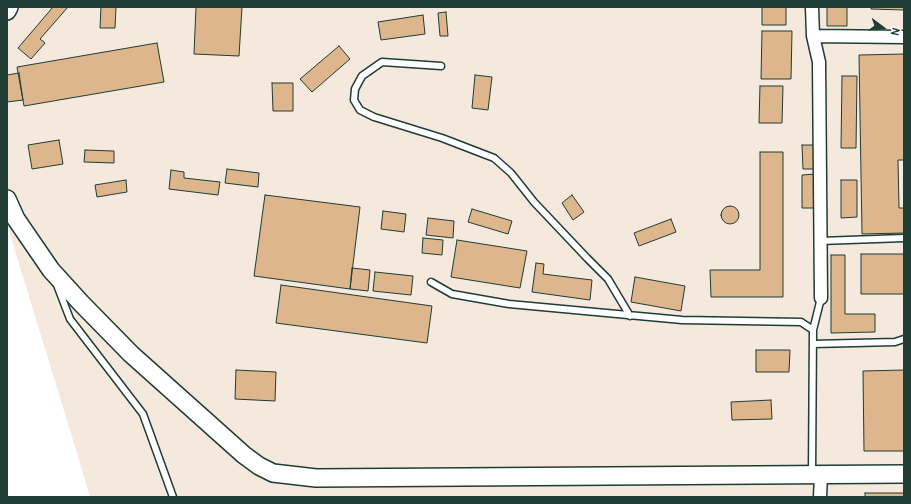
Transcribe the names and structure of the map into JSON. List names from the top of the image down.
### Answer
{
  "north": "right"
}
